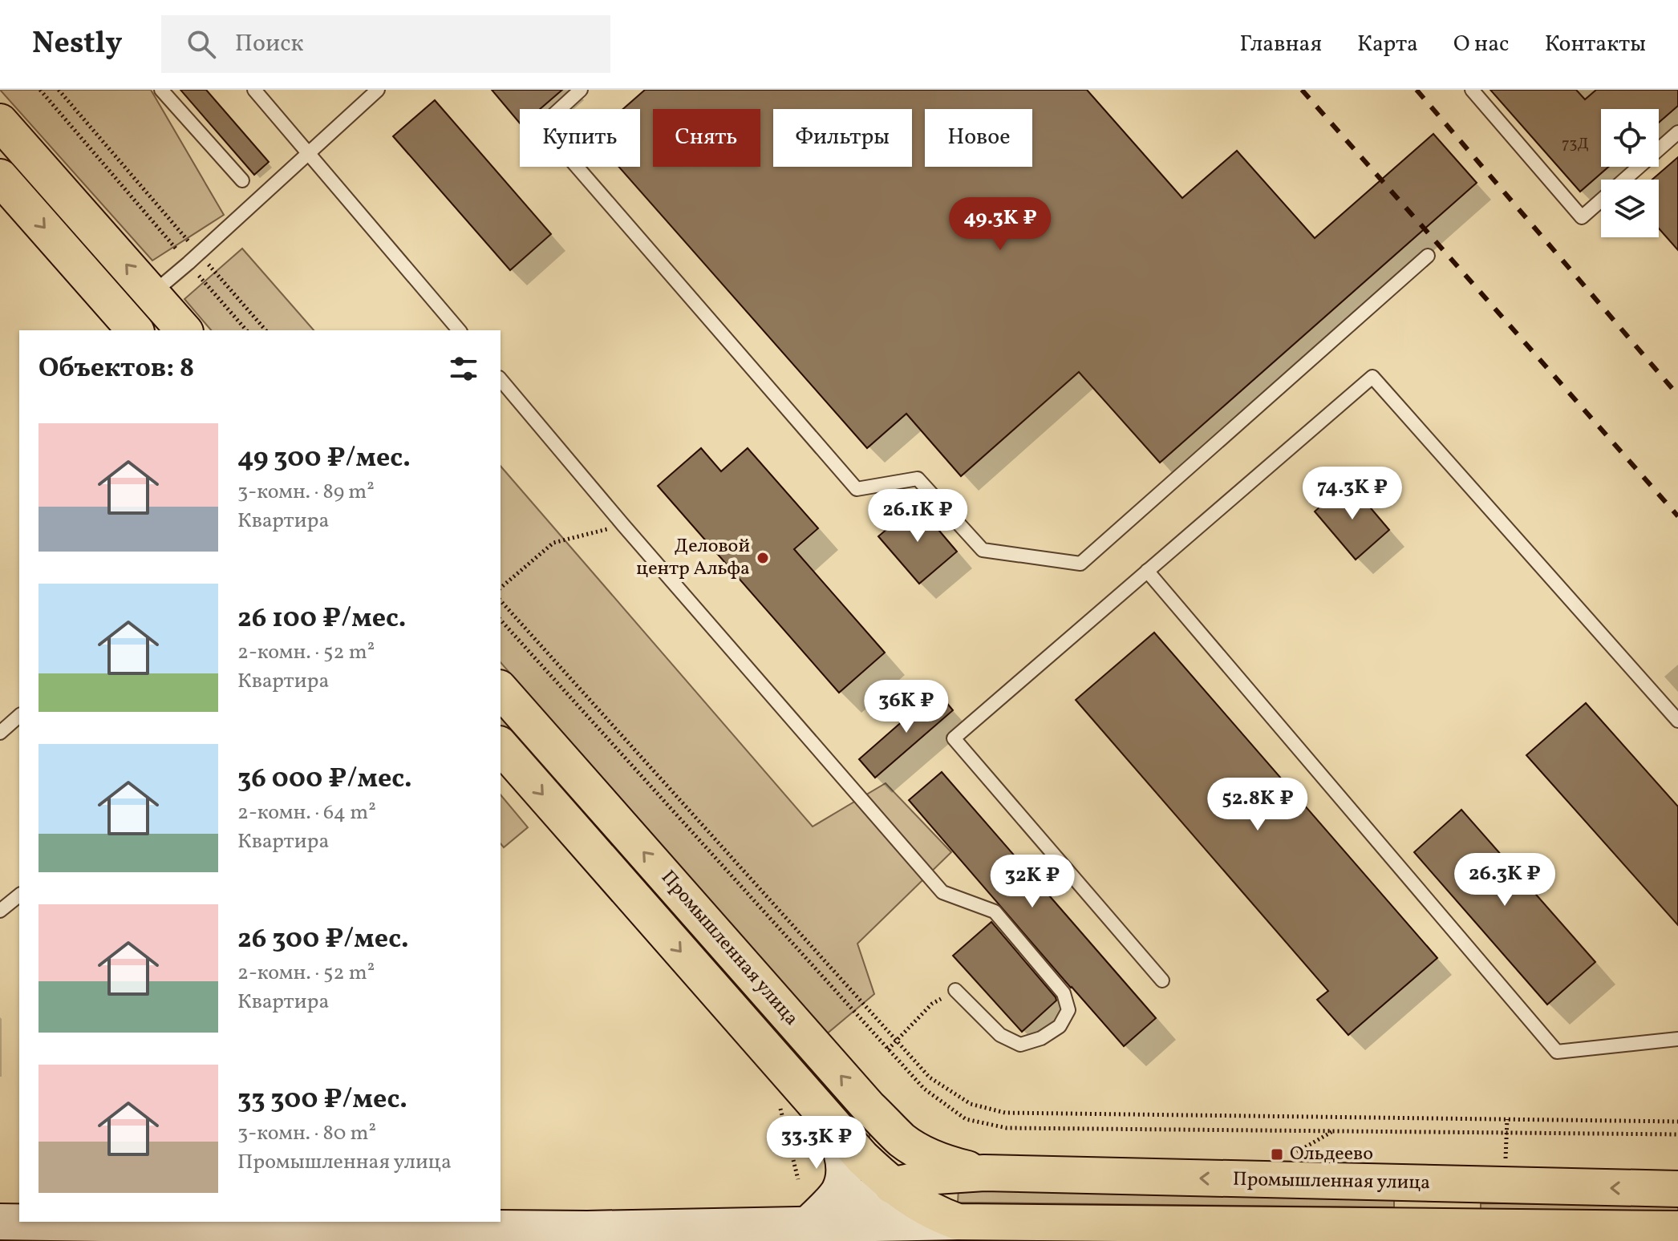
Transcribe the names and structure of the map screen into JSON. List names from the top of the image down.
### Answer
{
  "streets": {
    "main road": ["Промышленная улица"]
  },
  "places": {
    "other": ["Деловой центр Альфа"],
    "transit": ["Ольдеево"]
  },
  "house_numbers": ["73Д"],
  "page": {
    "header": "Nestly",
    "search": "Поиск",
    "nav": [
      "Главная",
      "Карта",
      "О нас",
      "Контакты"
    ],
    "chip": [
      "Купить",
      "Снять",
      "Фильтры",
      "Новое"
    ],
    "price": [
      "49.3K ₽",
      "74.3K ₽",
      "26.1K ₽",
      "36K ₽",
      "52.8K ₽",
      "26.3K ₽",
      "32K ₽",
      "33.3K ₽"
    ],
    "heading": "Объектов: 8",
    "list": [
      {
        "name": "49 300 ₽/мес.",
        "note": "3-комн. · 89 m² · Квартира"
      },
      {
        "name": "26 100 ₽/мес.",
        "note": "2-комн. · 52 m² · Квартира"
      },
      {
        "name": "36 000 ₽/мес.",
        "note": "2-комн. · 64 m² · Квартира"
      },
      {
        "name": "26 300 ₽/мес.",
        "note": "2-комн. · 52 m² · Квартира"
      },
      {
        "name": "33 300 ₽/мес.",
        "note": "3-комн. · 80 m² · Промышленная улица"
      }
    ]
  }
}
